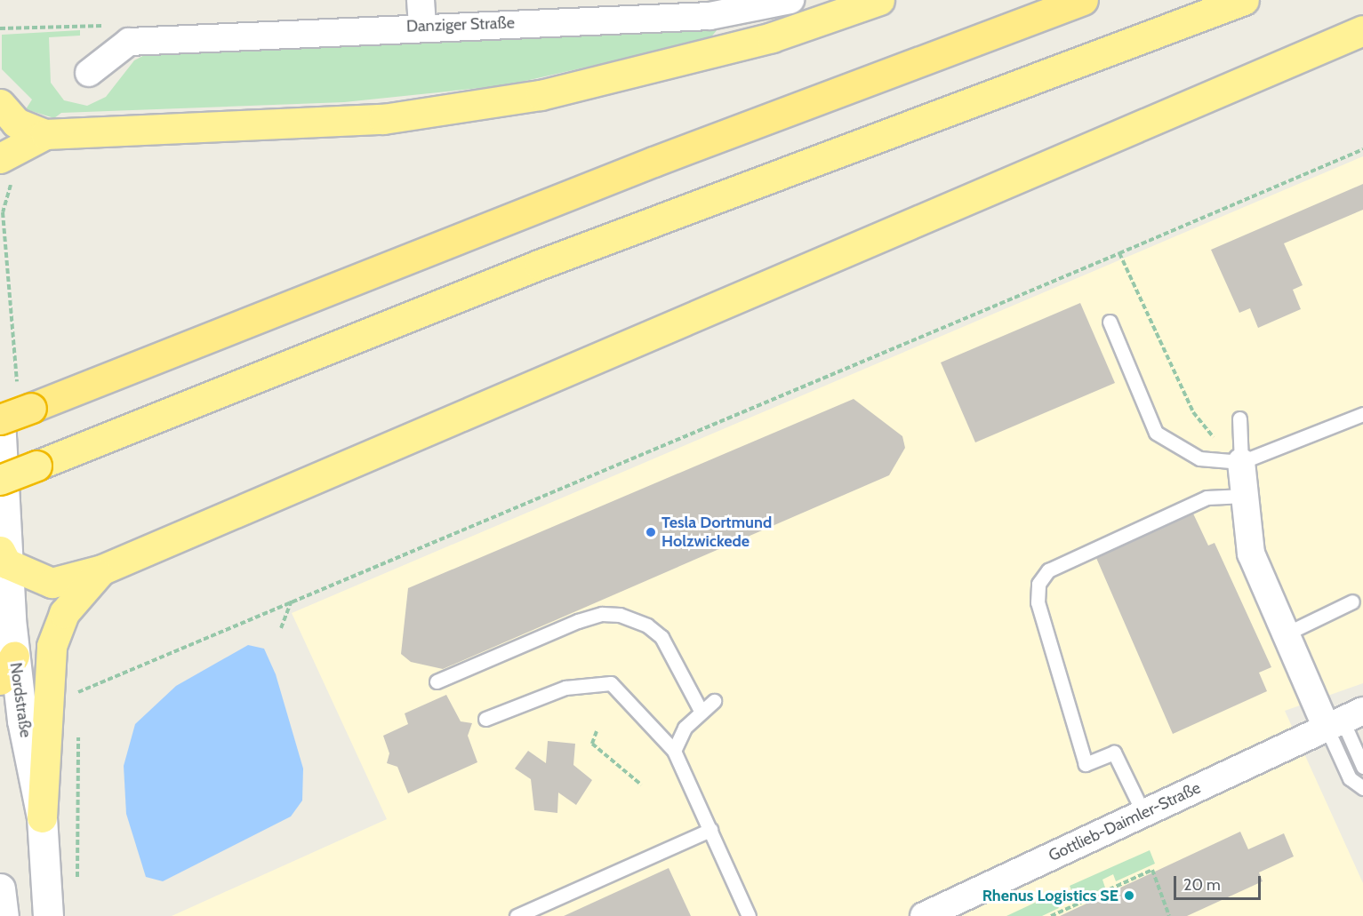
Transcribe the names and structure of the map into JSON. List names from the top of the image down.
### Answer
{
  "streets": {
    "main road": ["Nordstraße"],
    "street": ["Danziger Straße", "Gottlieb-Daimler-Straße"]
  },
  "places": ["Tesla Dortmund Holzwickede", "Rhenus Logistics SE"],
  "scale_bar": "20 m"
}
